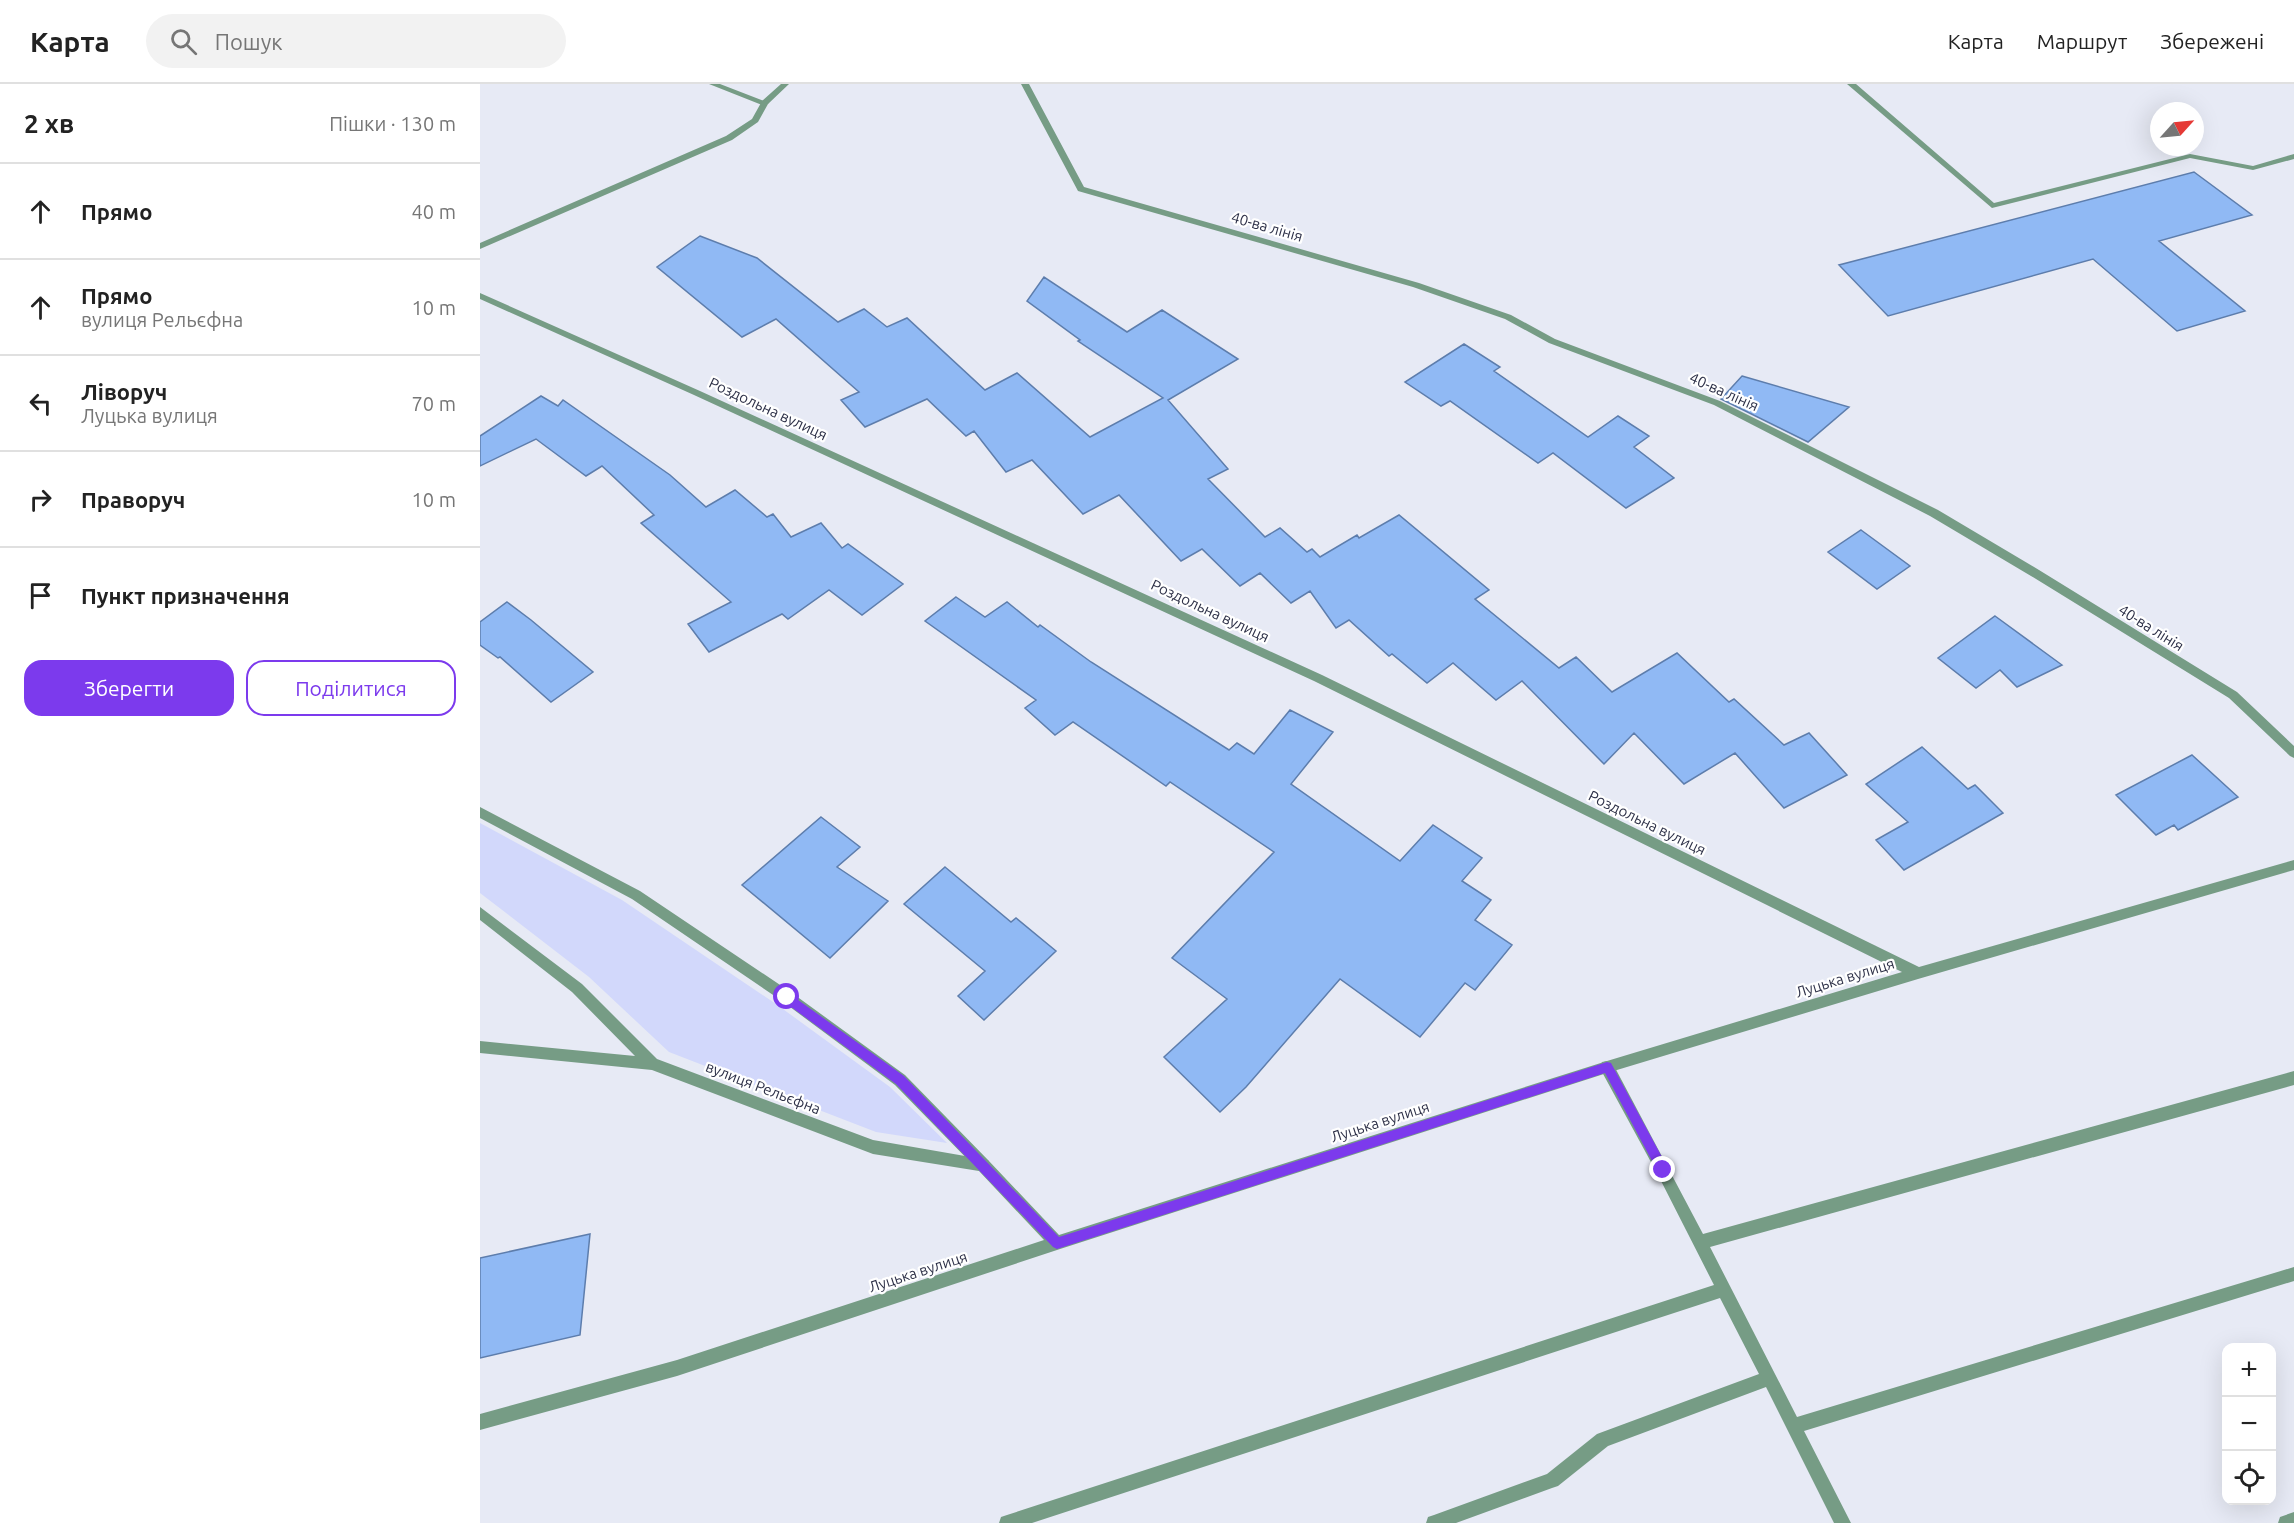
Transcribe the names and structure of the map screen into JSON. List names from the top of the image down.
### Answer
{
  "streets": {
    "street": [
      "40-ва лінія",
      "Роздольна вулиця",
      "Луцька вулиця",
      "вулиця Рельєфна"
    ]
  },
  "crossings": [
    ["Роздольна вулиця", "Луцька вулиця"]
  ],
  "north": "top right",
  "page": {
    "header": "Карта",
    "search": "Пошук",
    "nav": ["Карта", "Маршрут", "Збережені"],
    "heading": ["2 хв", "Пішки · 130 m"],
    "list": [
      ["Прямо", "40 m"],
      ["Прямо", "вулиця Рельєфна", "10 m"],
      ["Ліворуч", "Луцька вулиця", "70 m"],
      ["Праворуч", "10 m"],
      "Пункт призначення"
    ],
    "buttons": ["Зберегти", "Поділитися"],
    "map_buttons": ["+", "−"]
  }
}
